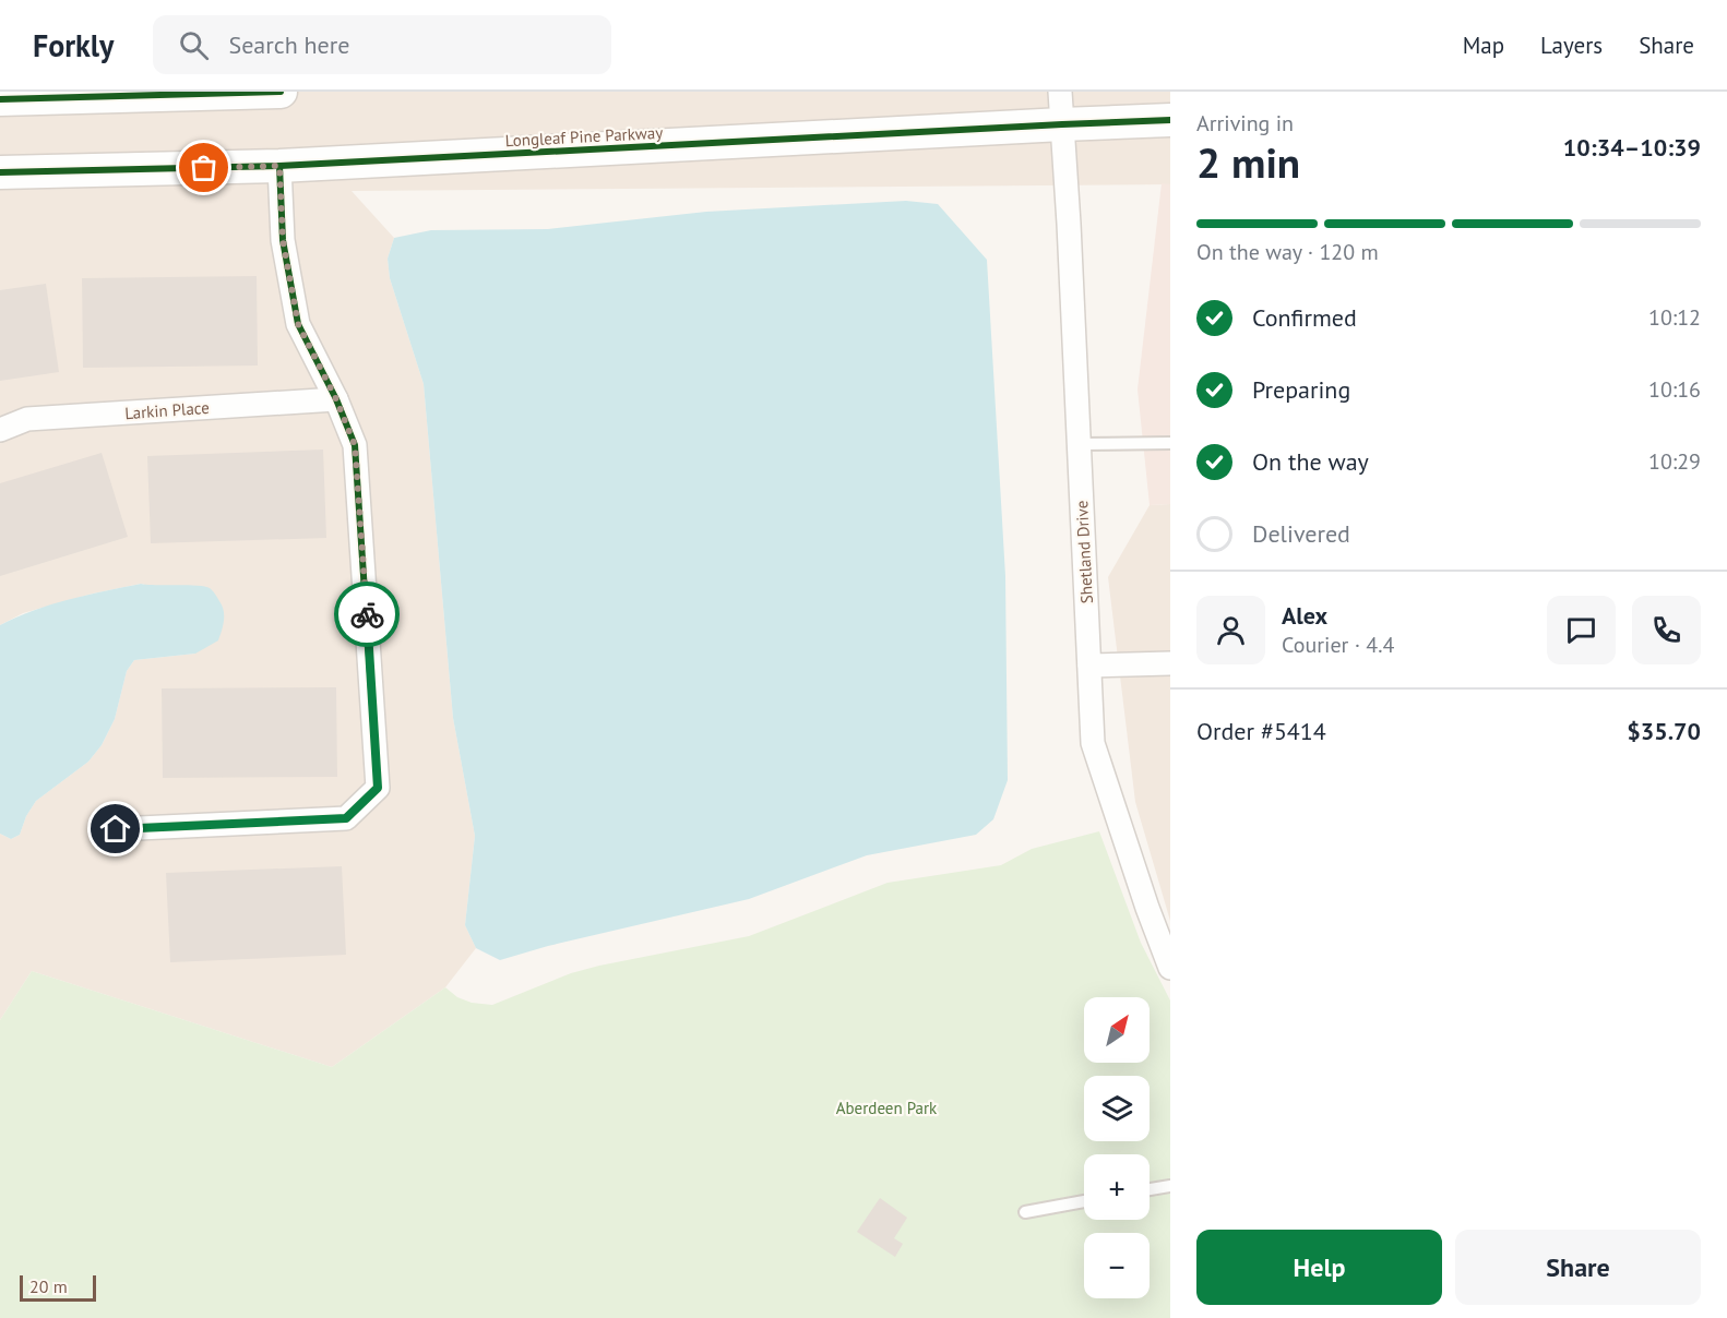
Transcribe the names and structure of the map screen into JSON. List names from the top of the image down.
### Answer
{
  "streets": {
    "main road": ["Longleaf Pine Parkway"],
    "street": ["Larkin Place", "Shetland Drive"]
  },
  "crossings": [
    ["Longleaf Pine Parkway", "Shetland Drive"]
  ],
  "parks": ["Aberdeen Park"],
  "scale_bar": "20 m",
  "north": "top right",
  "page": {
    "header": "Forkly",
    "search": "Search here",
    "nav": ["Map", "Layers", "Share"],
    "heading": ["2 min", "Arriving in", "10:34–10:39"],
    "panel": [
      "Alex",
      "Courier · 4.4",
      "Order #5414",
      "$35.70"
    ],
    "bar": "On the way · 120 m",
    "list": [
      ["Confirmed", "10:12"],
      ["Preparing", "10:16"],
      ["On the way", "10:29"],
      "Delivered"
    ],
    "map_buttons": ["+", "−"],
    "buttons": ["Help", "Share"],
    "scale": "20 m"
  }
}
